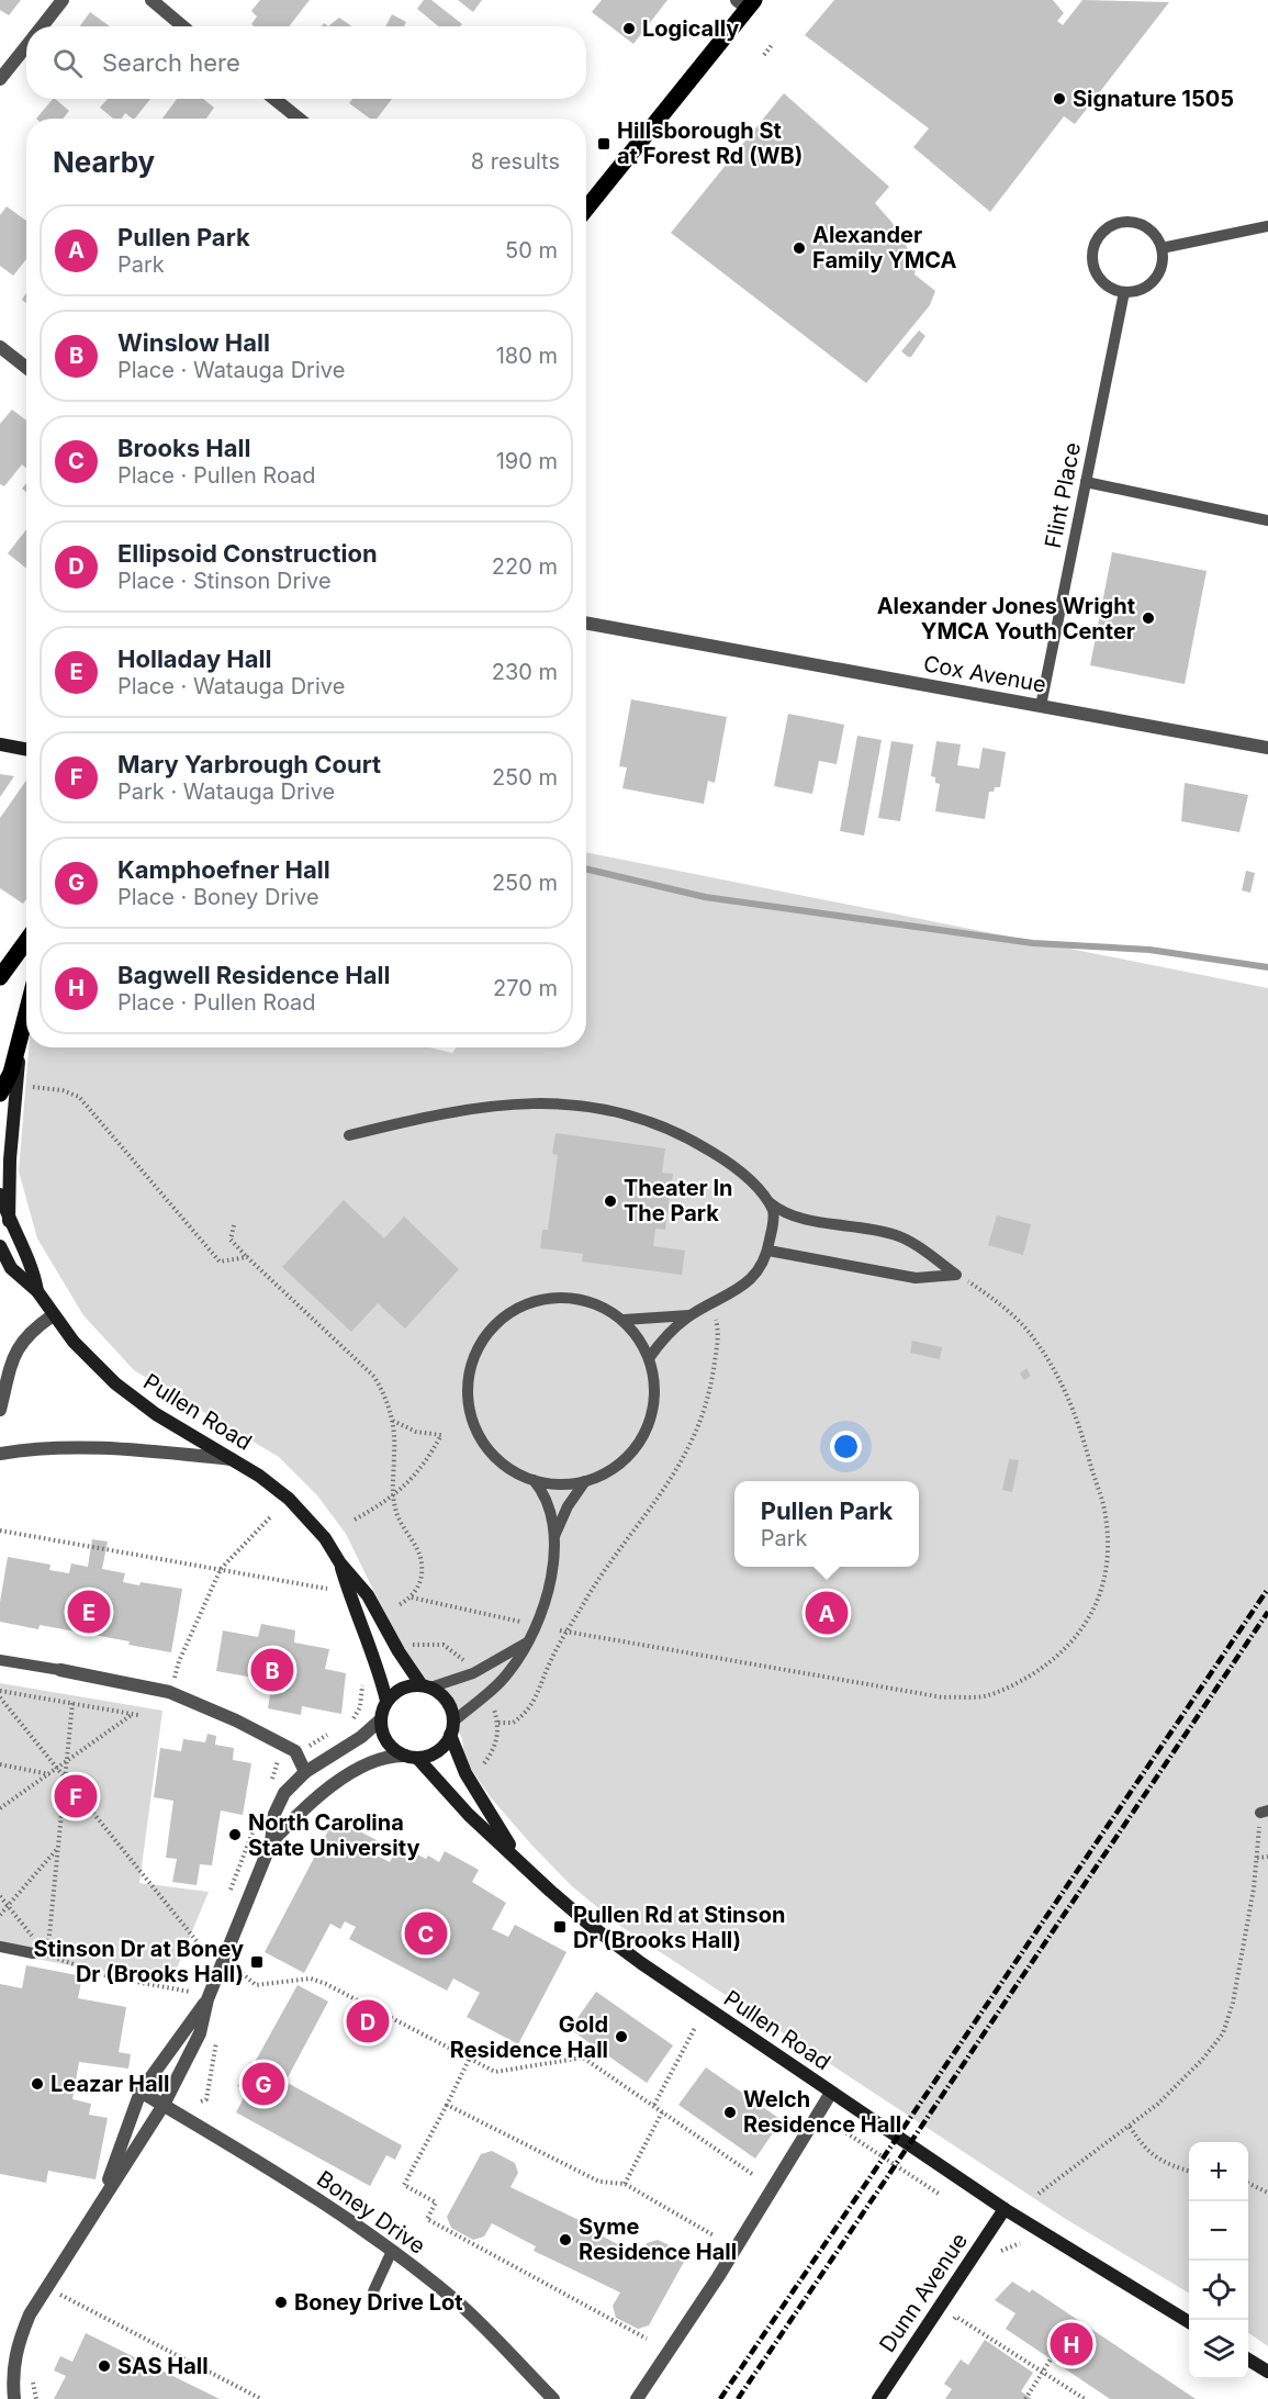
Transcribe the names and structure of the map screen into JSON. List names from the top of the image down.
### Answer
{
  "streets": {
    "main road": ["Pullen Road", "Dunn Avenue"],
    "street": ["Cox Avenue", "Boney Drive"],
    "lane": ["Flint Place"]
  },
  "crossings": [
    ["Flint Place", "Cox Avenue"],
    ["Pullen Road", "Dunn Avenue"]
  ],
  "places": {
    "other": [
      "Logically",
      "Signature 1505",
      "Alexander Family YMCA",
      "Alexander Jones Wright YMCA Youth Center",
      "Theater In The Park",
      "North Carolina State University",
      "Gold Residence Hall",
      "Leazar Hall",
      "Welch Residence Hall",
      "Syme Residence Hall",
      "Boney Drive Lot",
      "SAS Hall"
    ],
    "transit": ["Hillsborough St at Forest Rd (WB)", "Pullen Rd at Stinson Dr (Brooks Hall)", "Stinson Dr at Boney Dr (Brooks Hall)"]
  },
  "page": {
    "search": "Search here",
    "heading": ["Nearby", "8 results"],
    "list": [
      {
        "mark": "A",
        "name": "Pullen Park",
        "note": "Park",
        "value": "50 m"
      },
      {
        "mark": "B",
        "name": "Winslow Hall",
        "note": "Place · Watauga Drive",
        "value": "180 m"
      },
      {
        "mark": "C",
        "name": "Brooks Hall",
        "note": "Place · Pullen Road",
        "value": "190 m"
      },
      {
        "mark": "D",
        "name": "Ellipsoid Construction",
        "note": "Place · Stinson Drive",
        "value": "220 m"
      },
      {
        "mark": "E",
        "name": "Holladay Hall",
        "note": "Place · Watauga Drive",
        "value": "230 m"
      },
      {
        "mark": "F",
        "name": "Mary Yarbrough Court",
        "note": "Park · Watauga Drive",
        "value": "250 m"
      },
      {
        "mark": "G",
        "name": "Kamphoefner Hall",
        "note": "Place · Boney Drive",
        "value": "250 m"
      },
      {
        "mark": "H",
        "name": "Bagwell Residence Hall",
        "note": "Place · Pullen Road",
        "value": "270 m"
      }
    ],
    "popup": ["Pullen Park", "Park"],
    "pins": [
      "E",
      "A",
      "B",
      "F",
      "C",
      "D",
      "G",
      "H"
    ],
    "map_buttons": ["+", "−"]
  }
}
